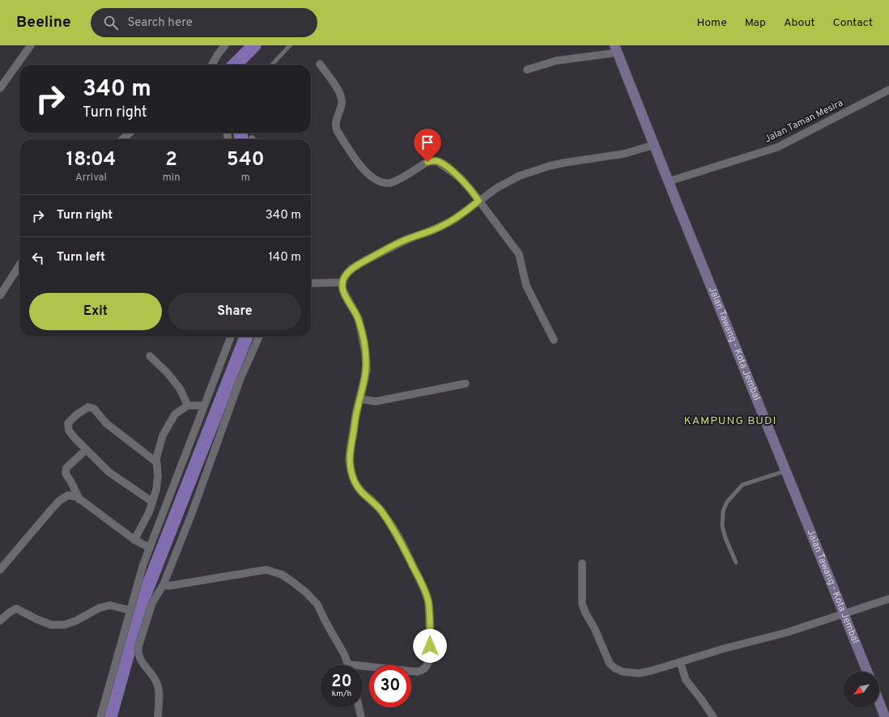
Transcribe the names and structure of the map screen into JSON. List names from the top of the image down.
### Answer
{
  "streets": {
    "main road": ["Jalan Tawang - Kota Jembal"],
    "street": ["Jalan Taman Mesira"]
  },
  "crossings": [
    ["Jalan Taman Mesira", "Jalan Tawang - Kota Jembal"]
  ],
  "districts": ["KAMPUNG BUDI"],
  "north": "bottom left",
  "page": {
    "header": "Beeline",
    "search": "Search here",
    "nav": [
      "Home",
      "Map",
      "About",
      "Contact"
    ],
    "turn": ["340 m", "Turn right"],
    "eta": [
      "18:04",
      "Arrival",
      "2",
      "min",
      "540",
      "m"
    ],
    "list": [
      {
        "name": "Turn right",
        "value": "340 m"
      },
      {
        "name": "Turn left",
        "value": "140 m"
      }
    ],
    "buttons": ["Exit", "Share"],
    "speed": "20 km/h",
    "limit": "30"
  }
}
